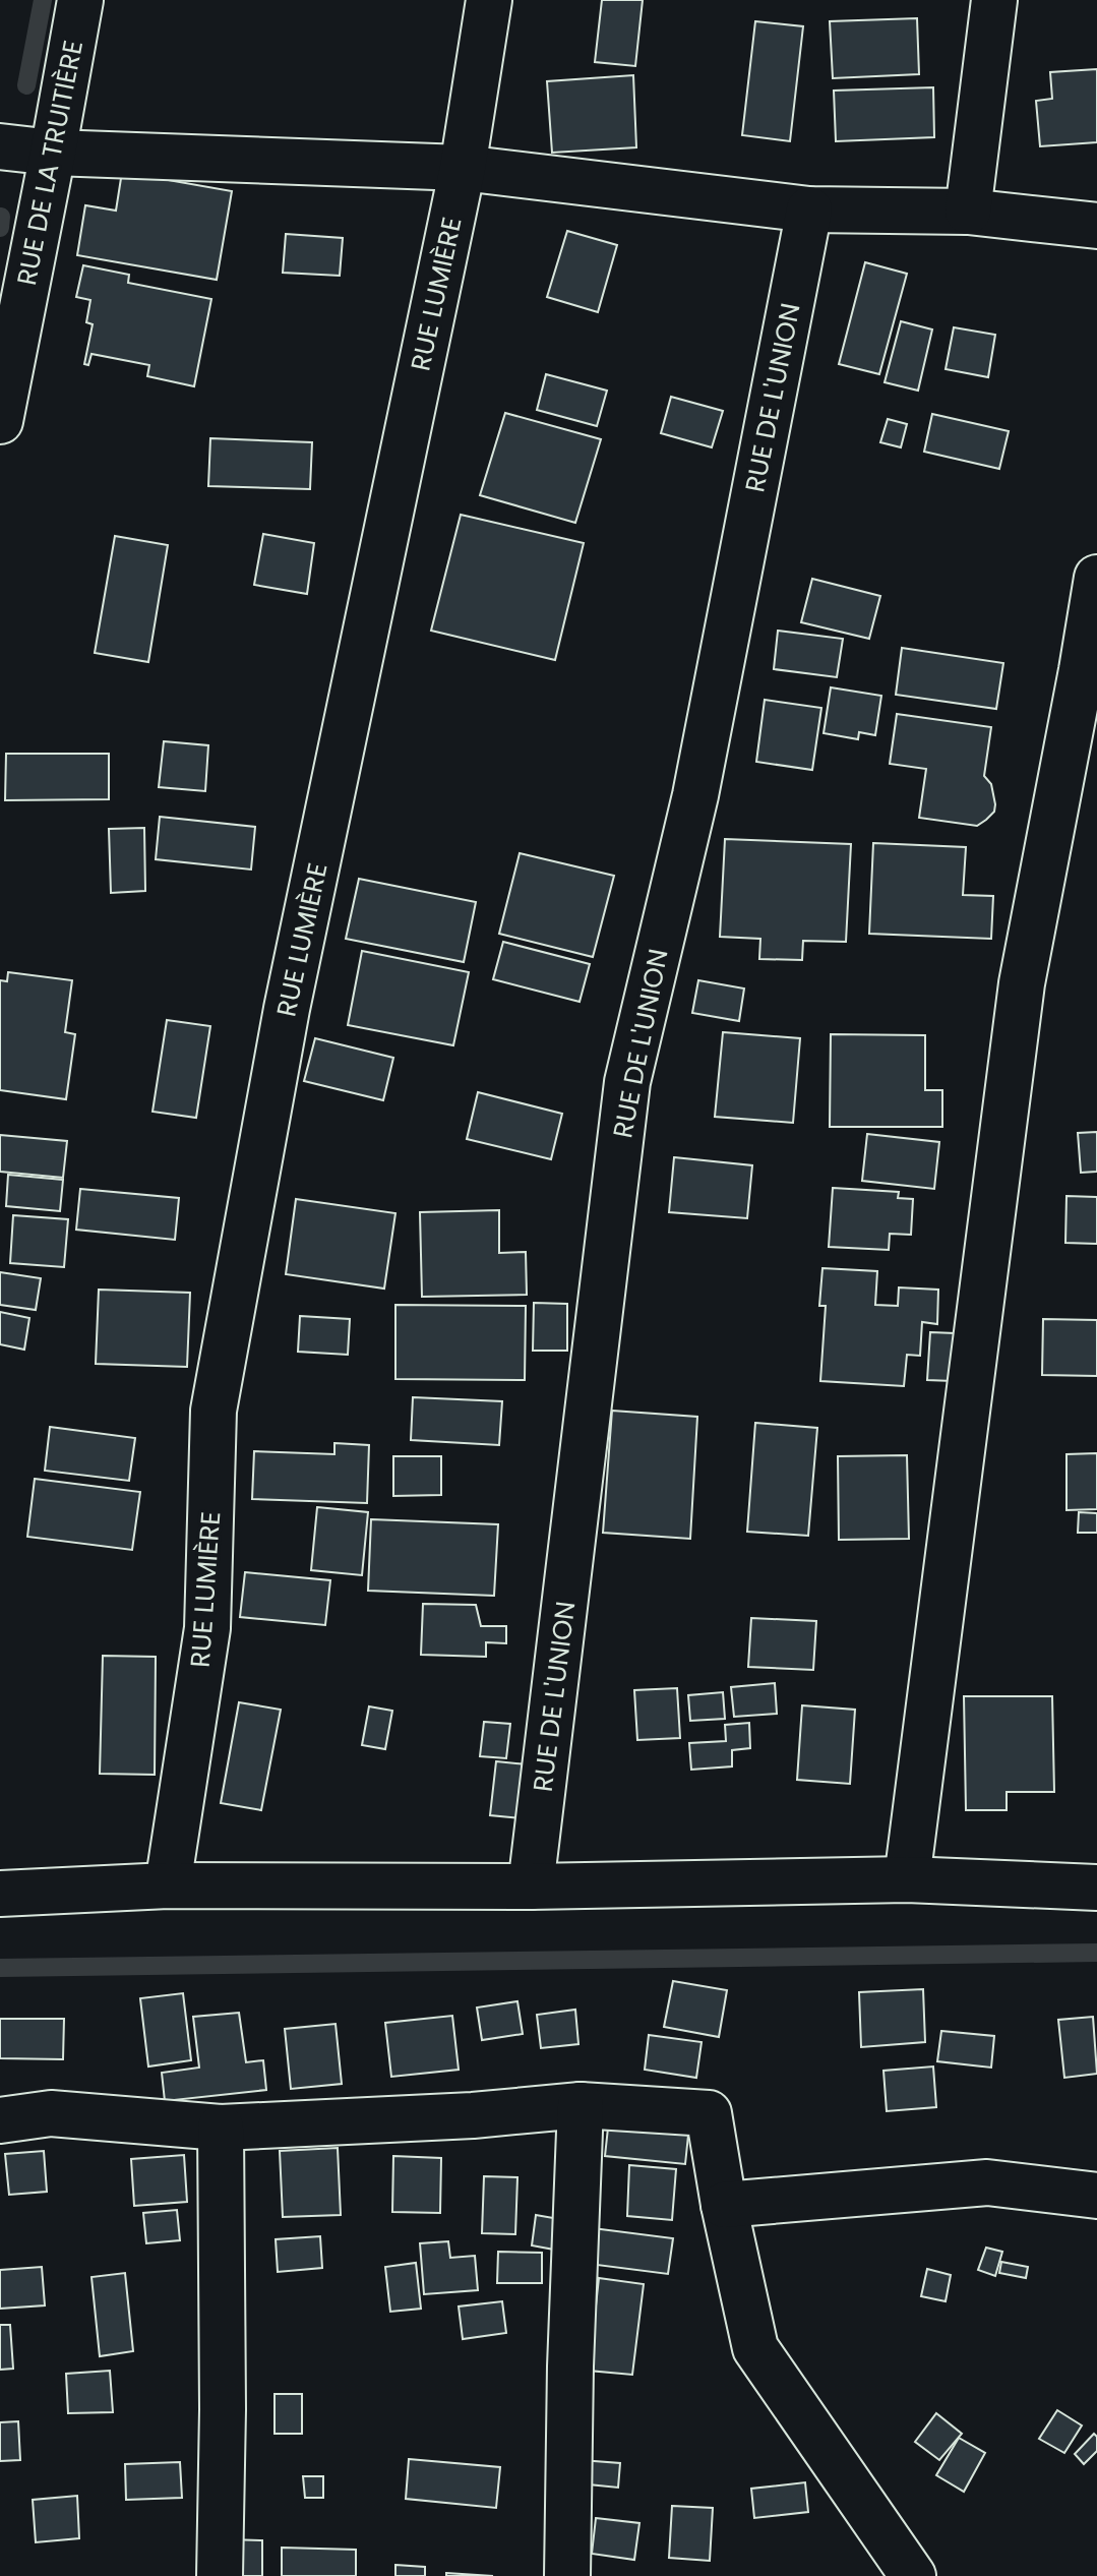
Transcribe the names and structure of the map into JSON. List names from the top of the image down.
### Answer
{
  "streets": {
    "street": ["RUE DE LA TRUITIÈRE", "RUE LUMIÈRE", "RUE DE L'UNION"]
  }
}
